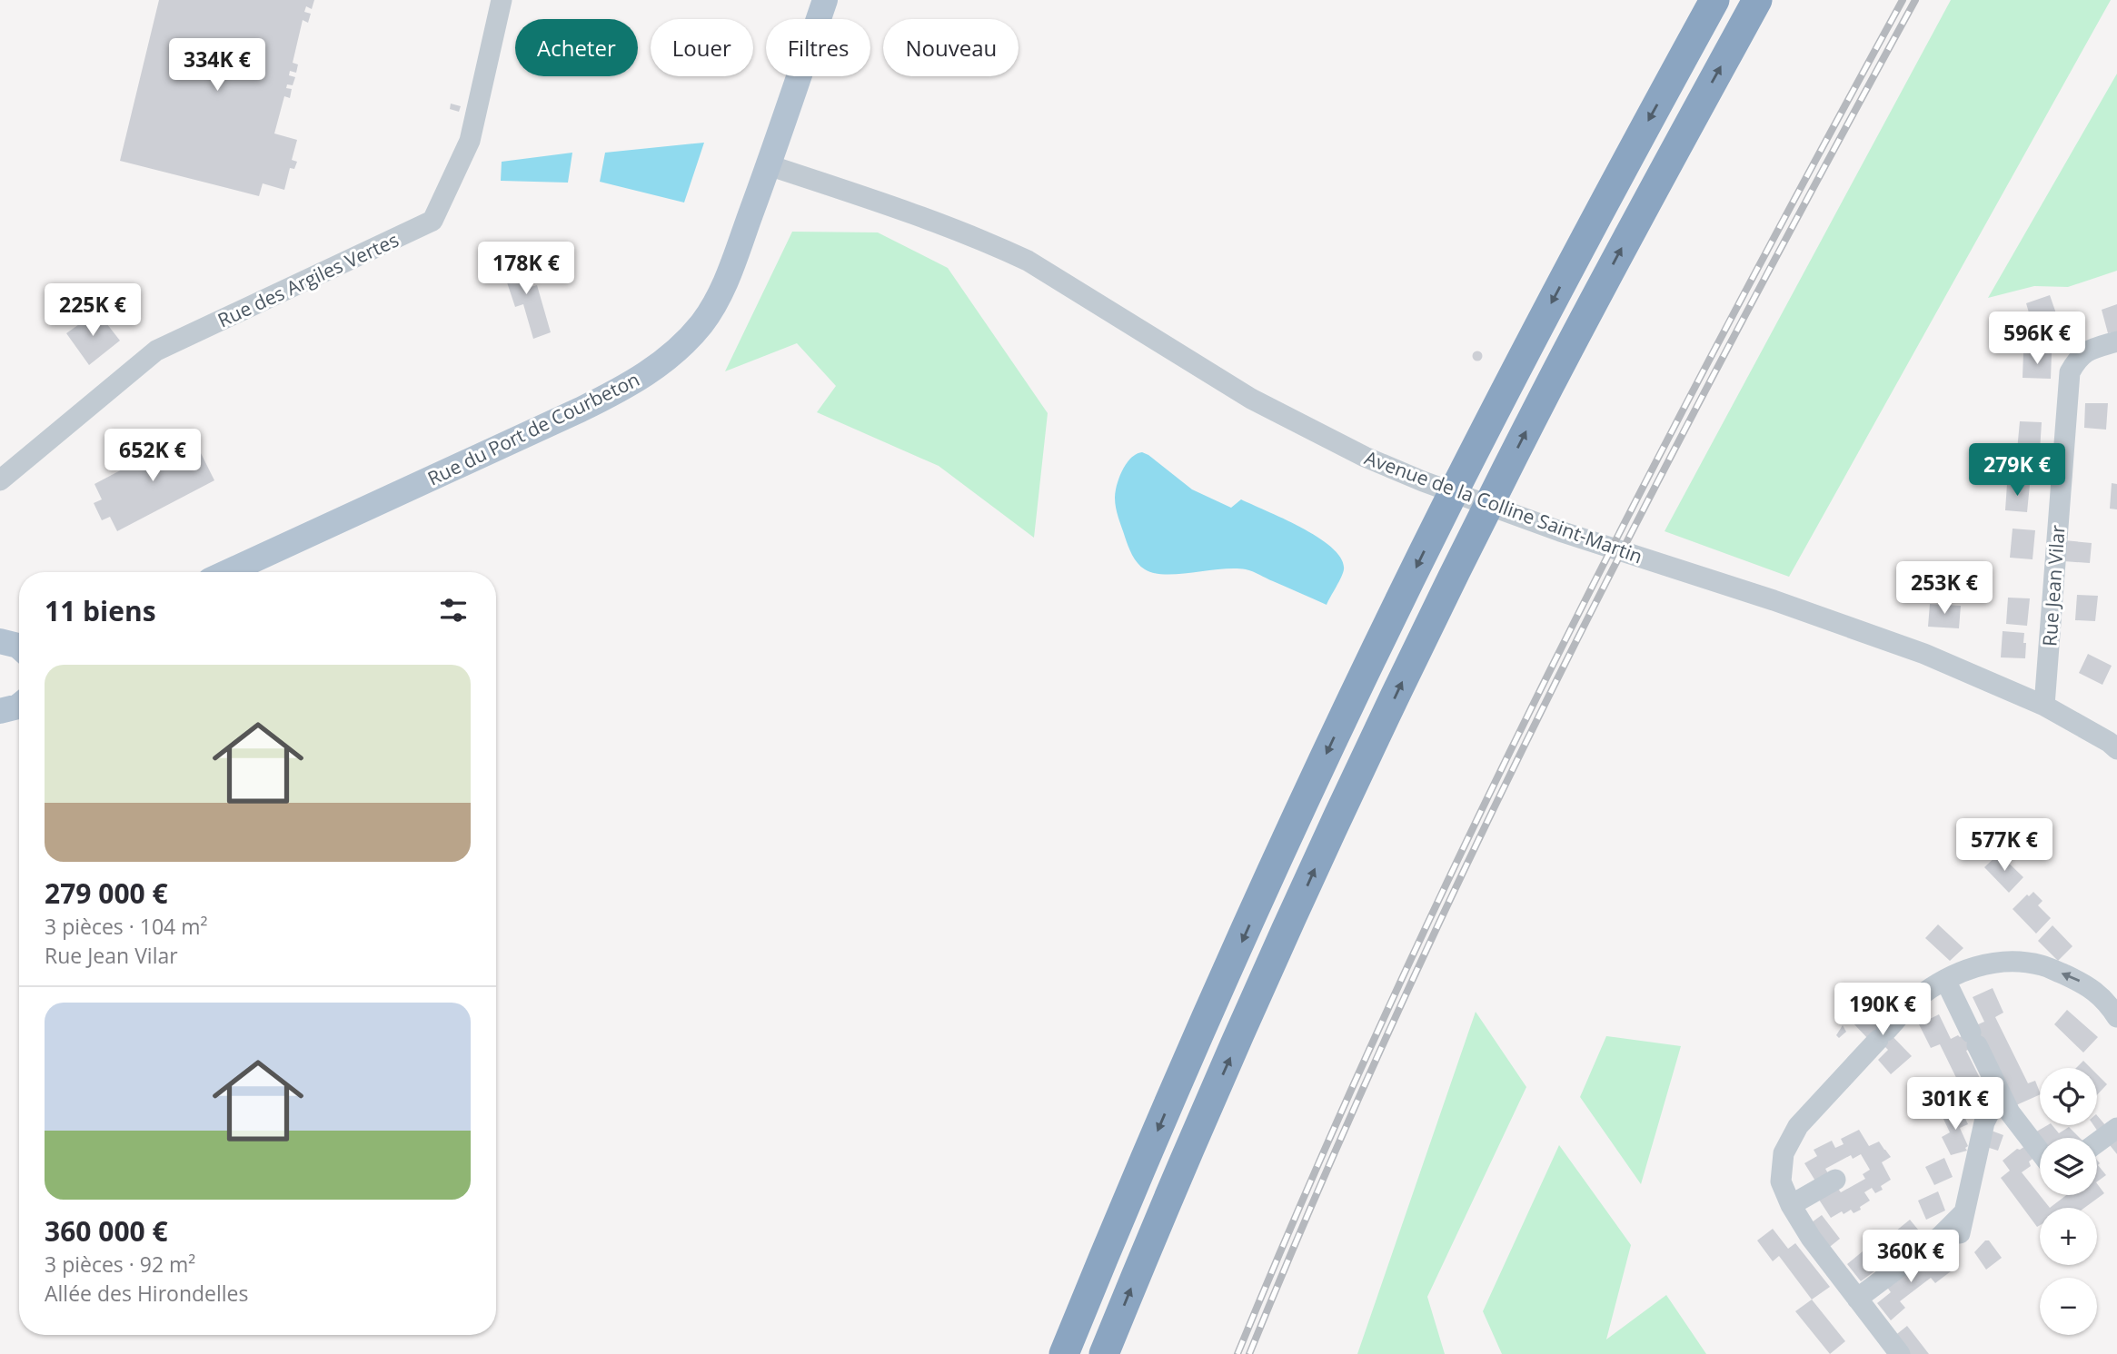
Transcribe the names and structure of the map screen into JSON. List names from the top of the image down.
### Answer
{
  "streets": {
    "main road": ["Rue du Port de Courbeton"],
    "street": ["Rue des Argiles Vertes", "Avenue de la Colline Saint-Martin", "Rue Jean Vilar"]
  },
  "crossings": [
    ["Rue du Port de Courbeton", "Avenue de la Colline Saint-Martin"],
    ["Avenue de la Colline Saint-Martin", "Rue Jean Vilar"]
  ],
  "page": {
    "chip": [
      "Acheter",
      "Louer",
      "Filtres",
      "Nouveau"
    ],
    "price": [
      "334K €",
      "178K €",
      "225K €",
      "596K €",
      "652K €",
      "279K €",
      "253K €",
      "577K €",
      "190K €",
      "301K €",
      "360K €"
    ],
    "heading": "11 biens",
    "list": [
      {
        "name": "279 000 €",
        "note": "3 pièces · 104 m² · Rue Jean Vilar"
      },
      {
        "name": "360 000 €",
        "note": "3 pièces · 92 m² · Allée des Hirondelles"
      }
    ],
    "map_buttons": ["+", "−"]
  }
}
